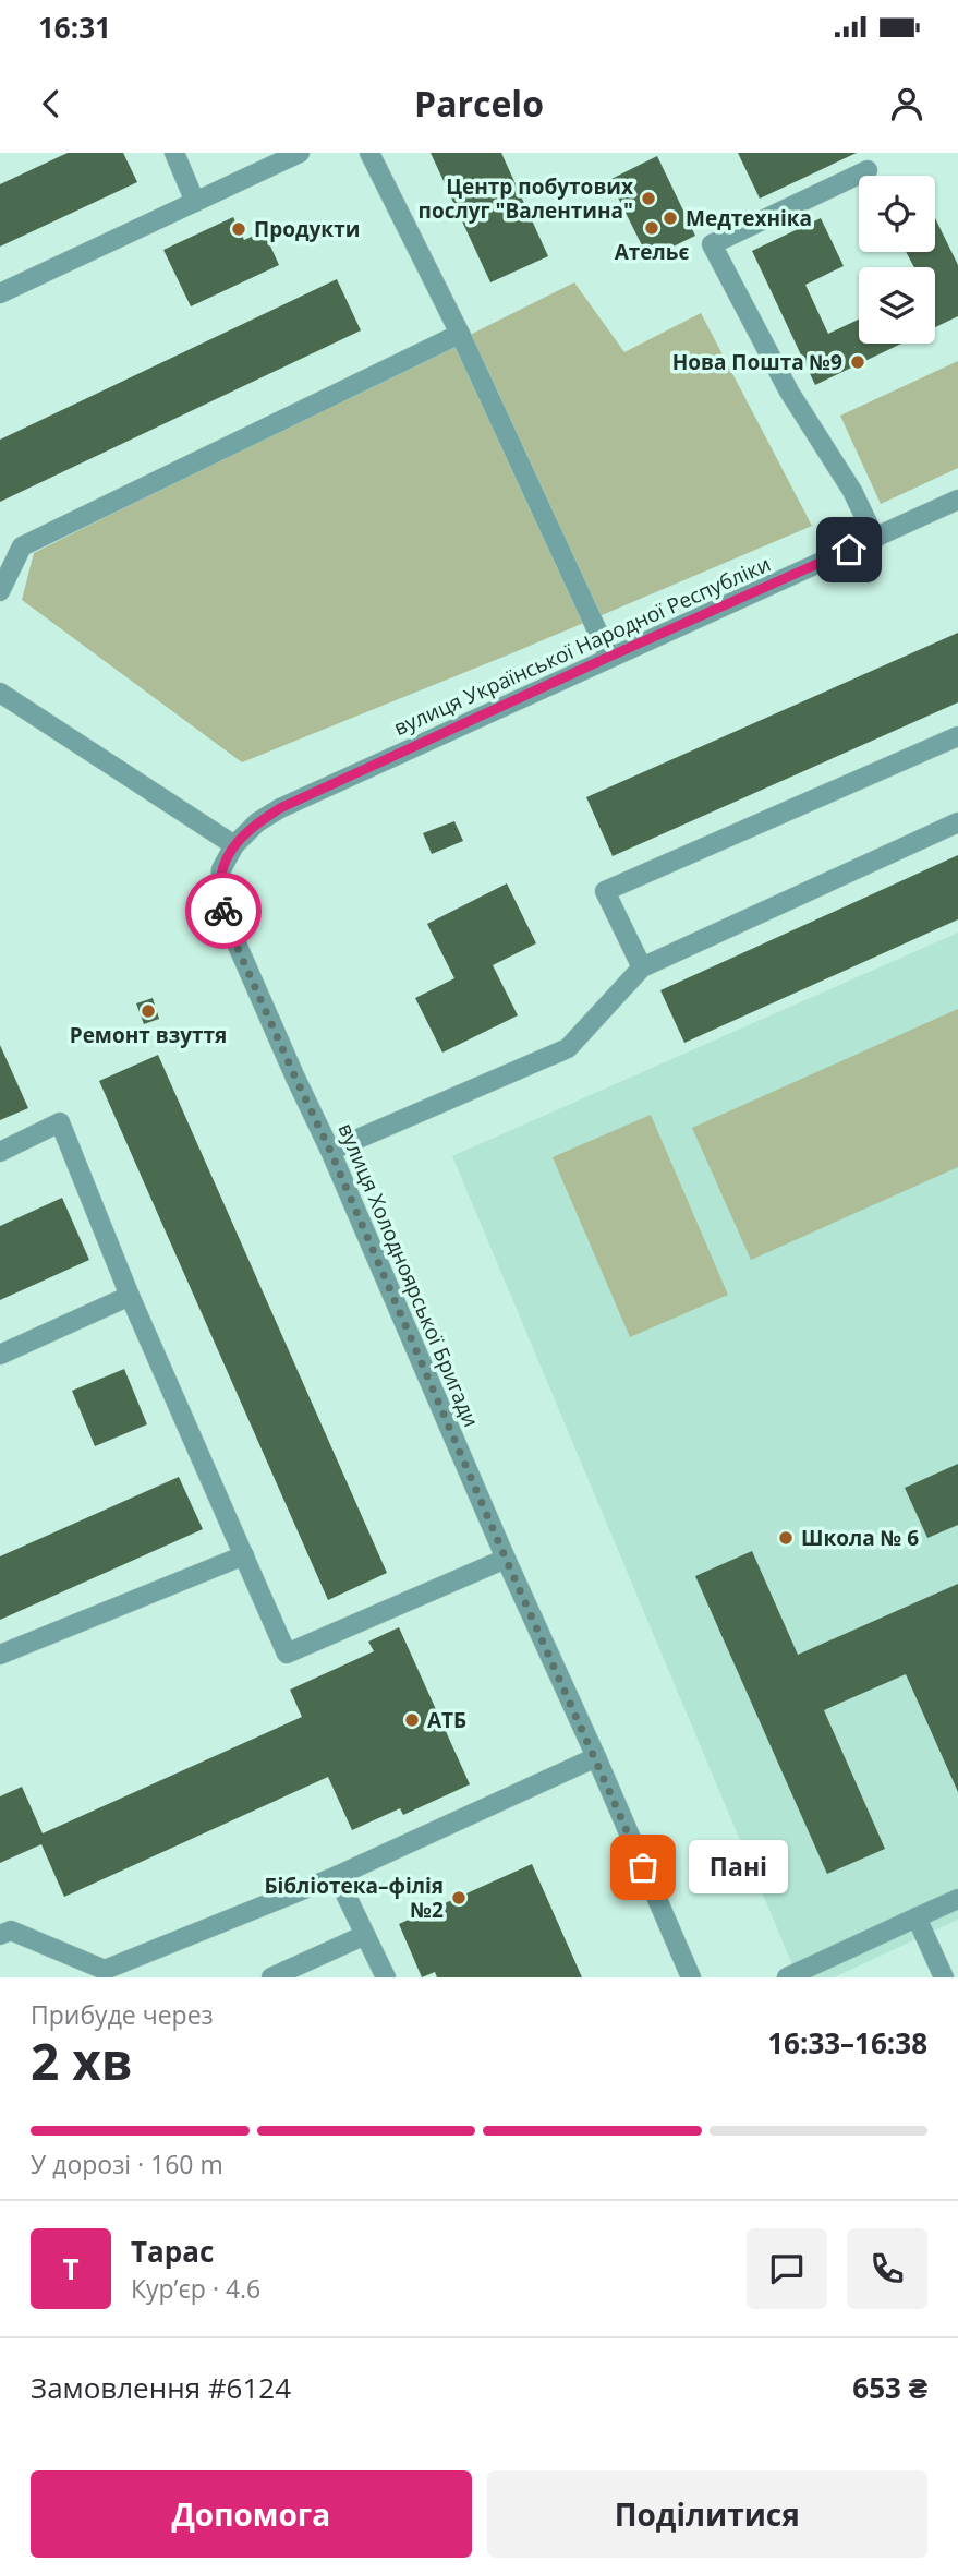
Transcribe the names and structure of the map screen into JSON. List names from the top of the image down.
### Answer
{
  "streets": {
    "street": ["вулиця Української Народної Республіки", "вулиця Холодноярської Бригади"]
  },
  "crossings": [
    ["вулиця Української Народної Республіки", "вулиця Холодноярської Бригади"]
  ],
  "places": [
    "Центр побутових послуг \"Валентина\"",
    "Медтехніка",
    "Ательє",
    "Продукти",
    "Нова Пошта №9",
    "Ремонт взуття",
    "Школа № 6",
    "АТБ",
    "Пані",
    "Бібліотека–філія №2"
  ],
  "page": {
    "status": "16:31",
    "header": "Parcelo",
    "bubble": "Пані",
    "heading": ["2 хв", "Прибуде через", "16:33–16:38"],
    "panel": [
      "Тарас",
      "Кур’єр · 4.6",
      "Замовлення #6124",
      "653 ₴"
    ],
    "bar": "У дорозі · 160 m",
    "round": "Т",
    "buttons": ["Допомога", "Поділитися"]
  }
}
